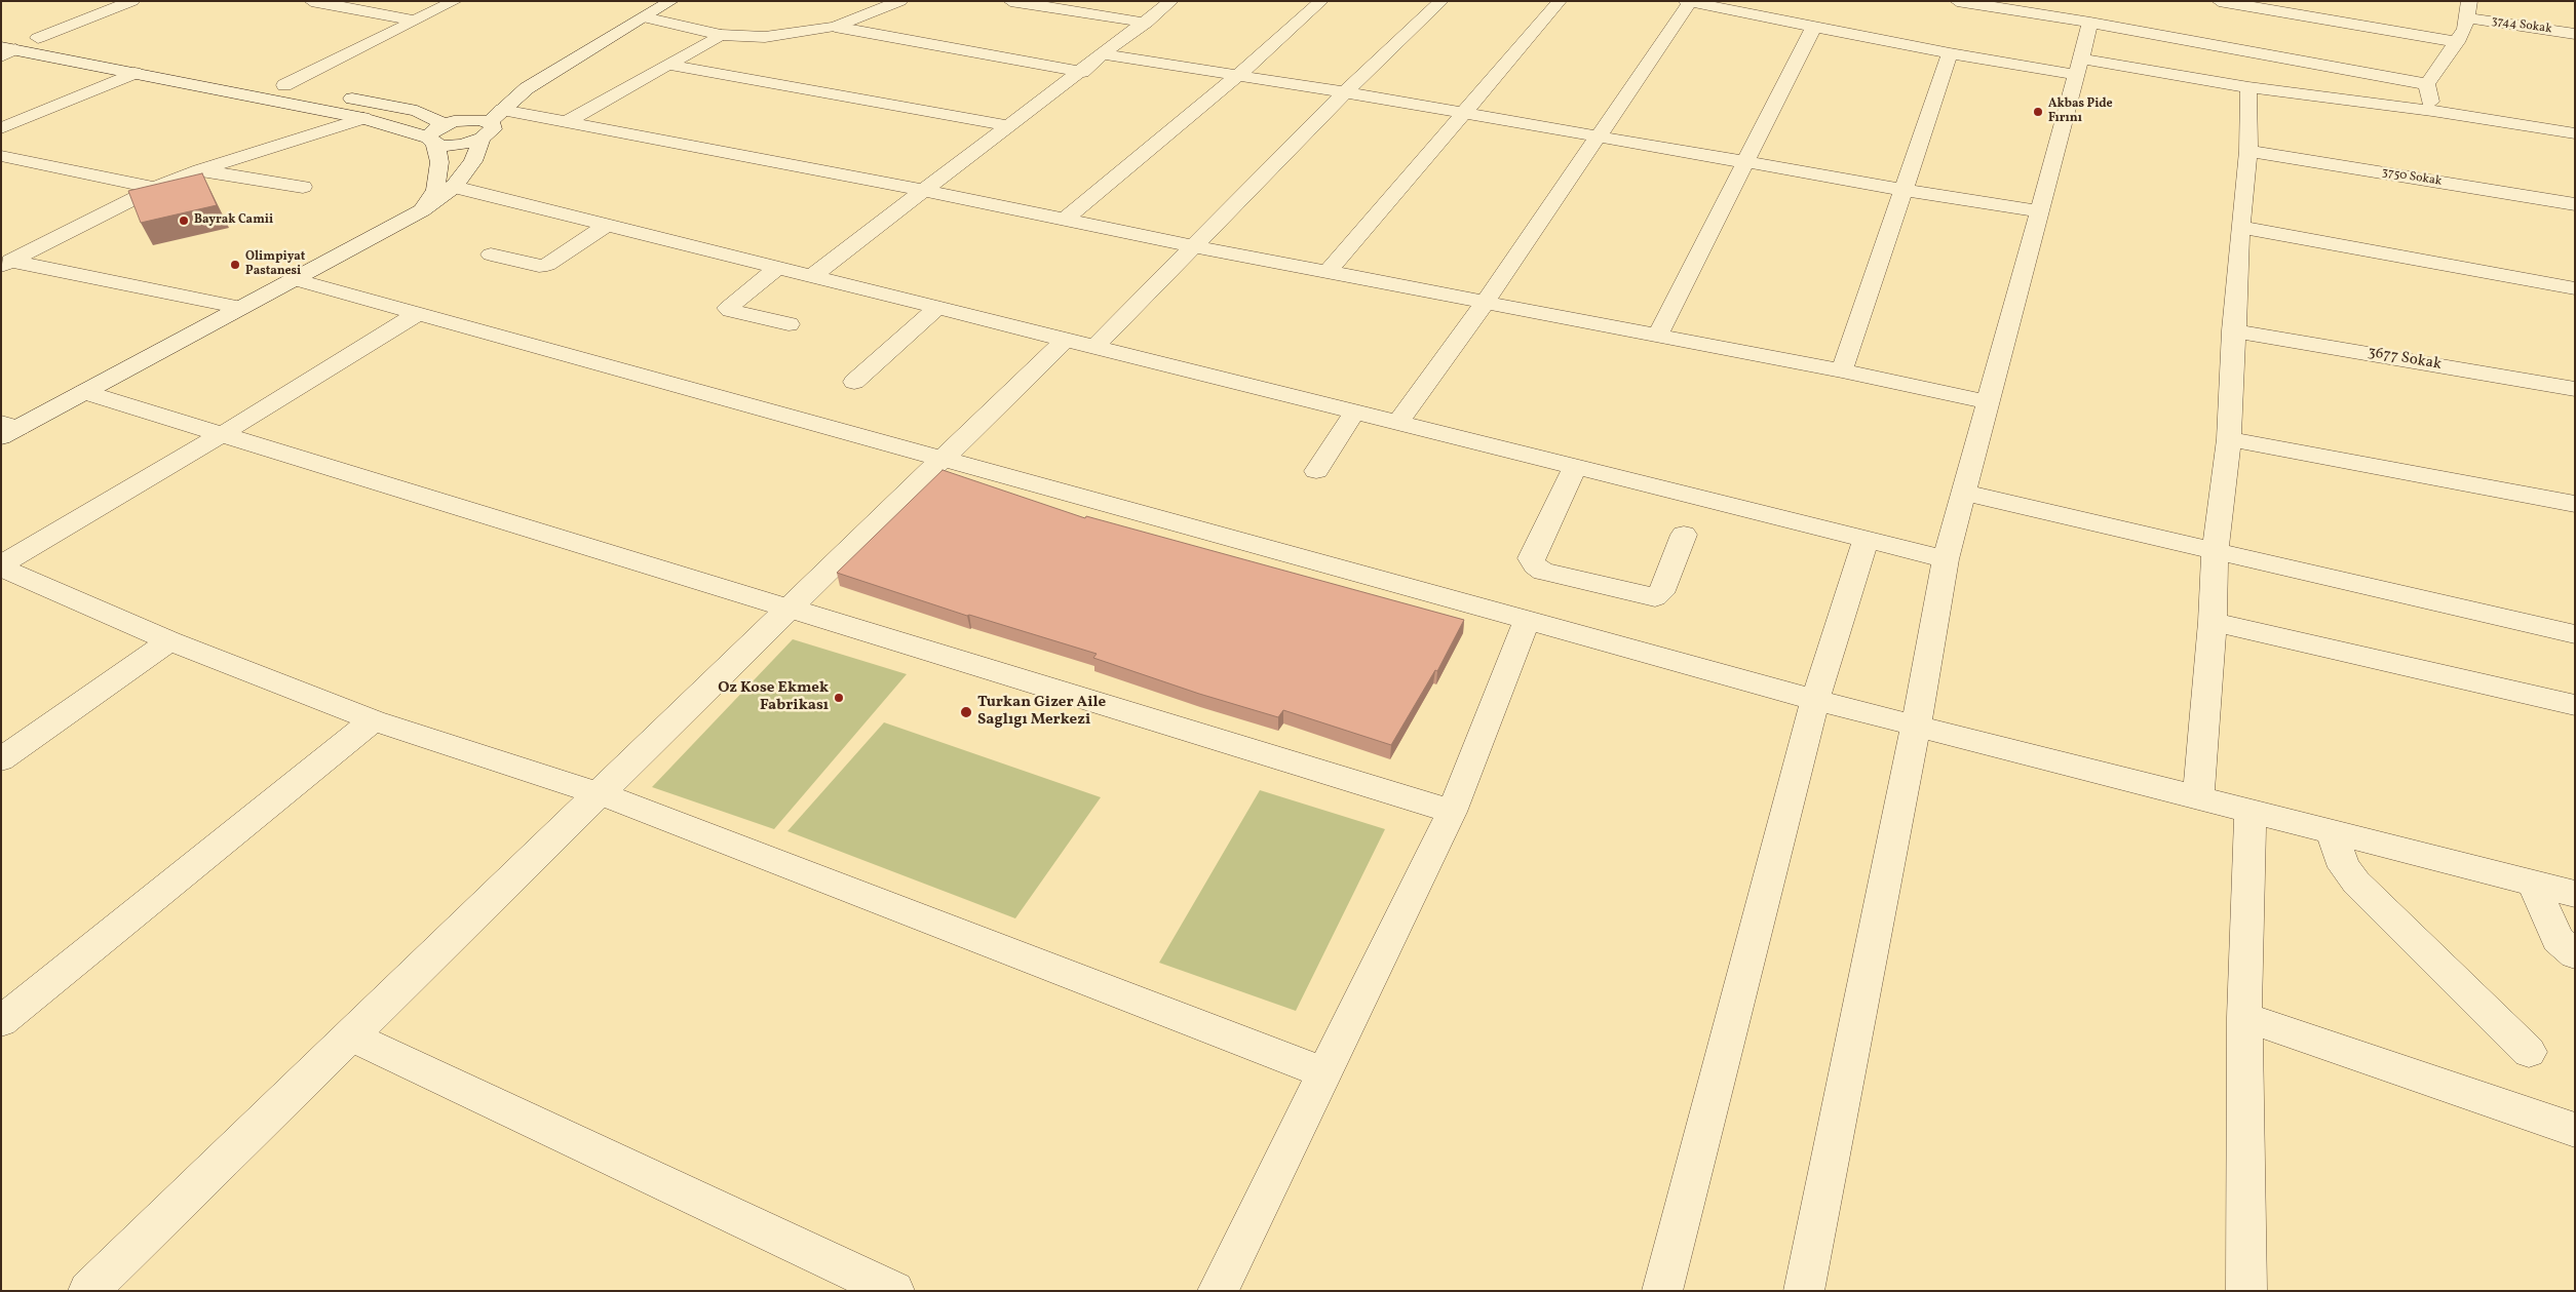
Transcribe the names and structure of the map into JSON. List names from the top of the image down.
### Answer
{
  "streets": {
    "street": ["3744 Sokak", "3750 Sokak", "3677 Sokak"]
  },
  "places": [
    "Akbas Pide Fırını",
    "Bayrak Camii",
    "Olimpiyat Pastanesi",
    "Oz Kose Ekmek Fabrikası",
    "Turkan Gizer Aile Saglıgı Merkezi"
  ]
}
